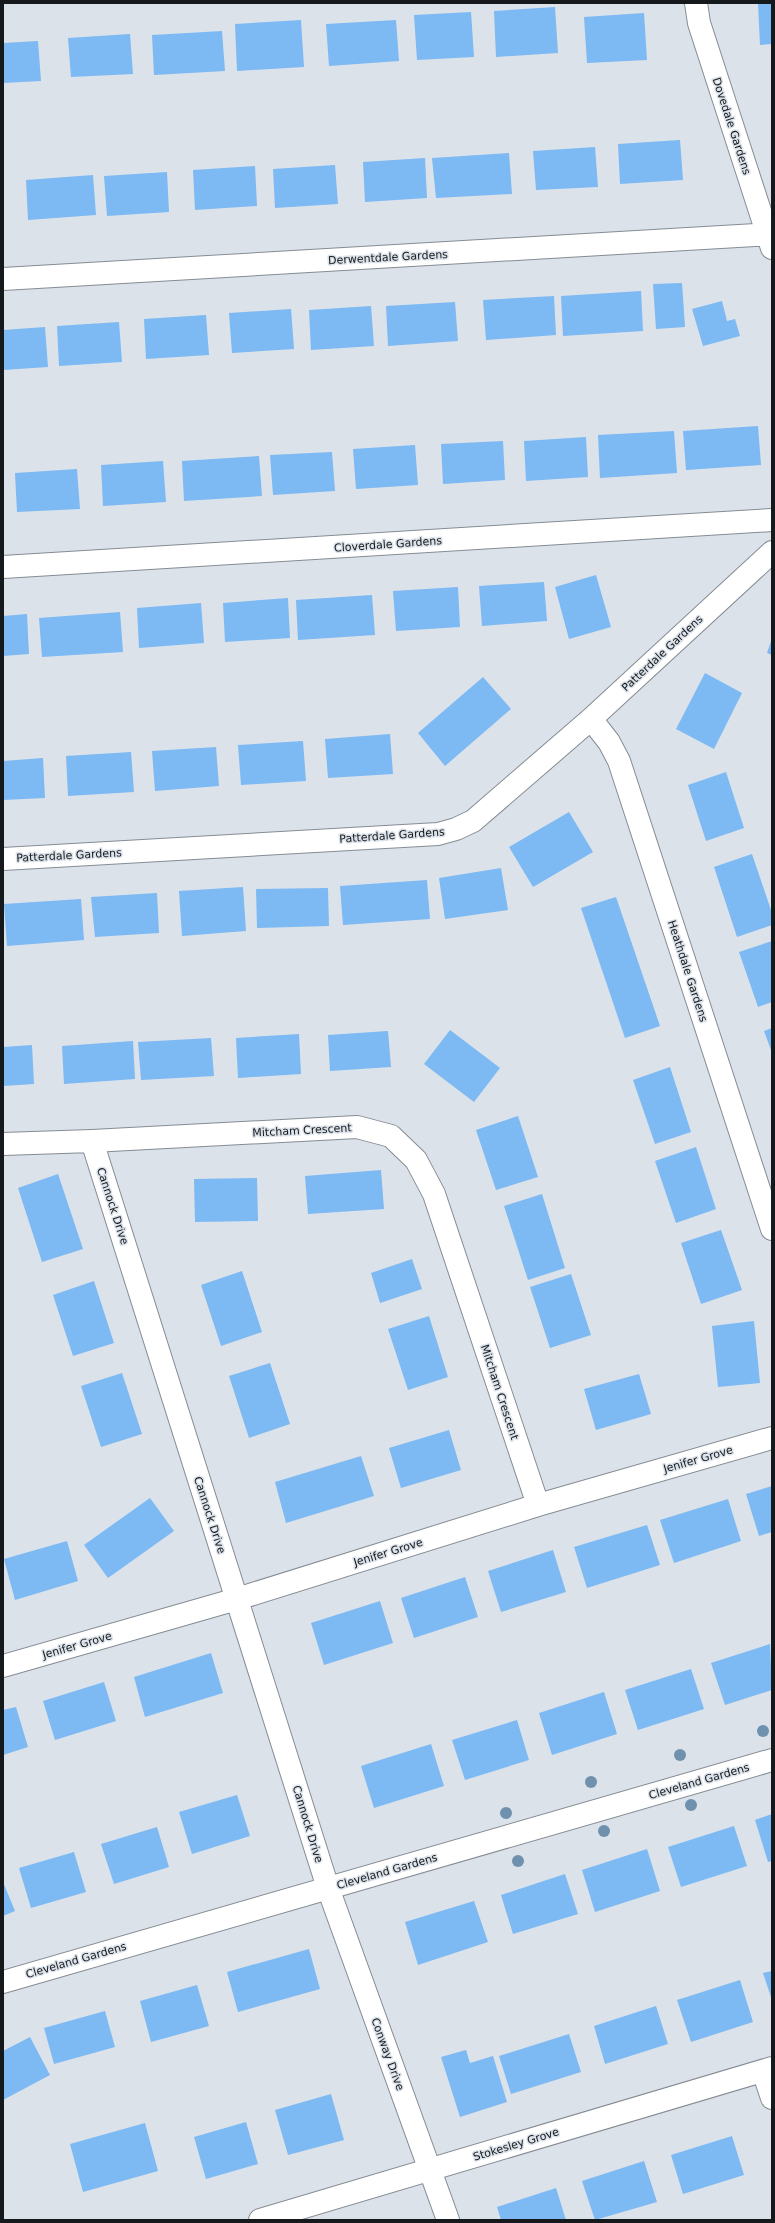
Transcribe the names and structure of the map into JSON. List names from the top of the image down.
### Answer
{
  "streets": {
    "street": [
      "Dovedale Gardens",
      "Derwentdale Gardens",
      "Cloverdale Gardens",
      "Patterdale Gardens",
      "Heathdale Gardens",
      "Mitcham Crescent",
      "Cannock Drive",
      "Jenifer Grove",
      "Cleveland Gardens",
      "Conway Drive",
      "Stokesley Grove"
    ]
  },
  "crossings": [
    ["Dovedale Gardens", "Derwentdale Gardens"],
    ["Patterdale Gardens", "Heathdale Gardens"],
    ["Mitcham Crescent", "Cannock Drive"],
    ["Mitcham Crescent", "Jenifer Grove"],
    ["Cannock Drive", "Jenifer Grove"],
    ["Cannock Drive", "Cleveland Gardens"],
    ["Cannock Drive", "Conway Drive"],
    ["Cleveland Gardens", "Conway Drive"],
    ["Conway Drive", "Stokesley Grove"]
  ]
}
